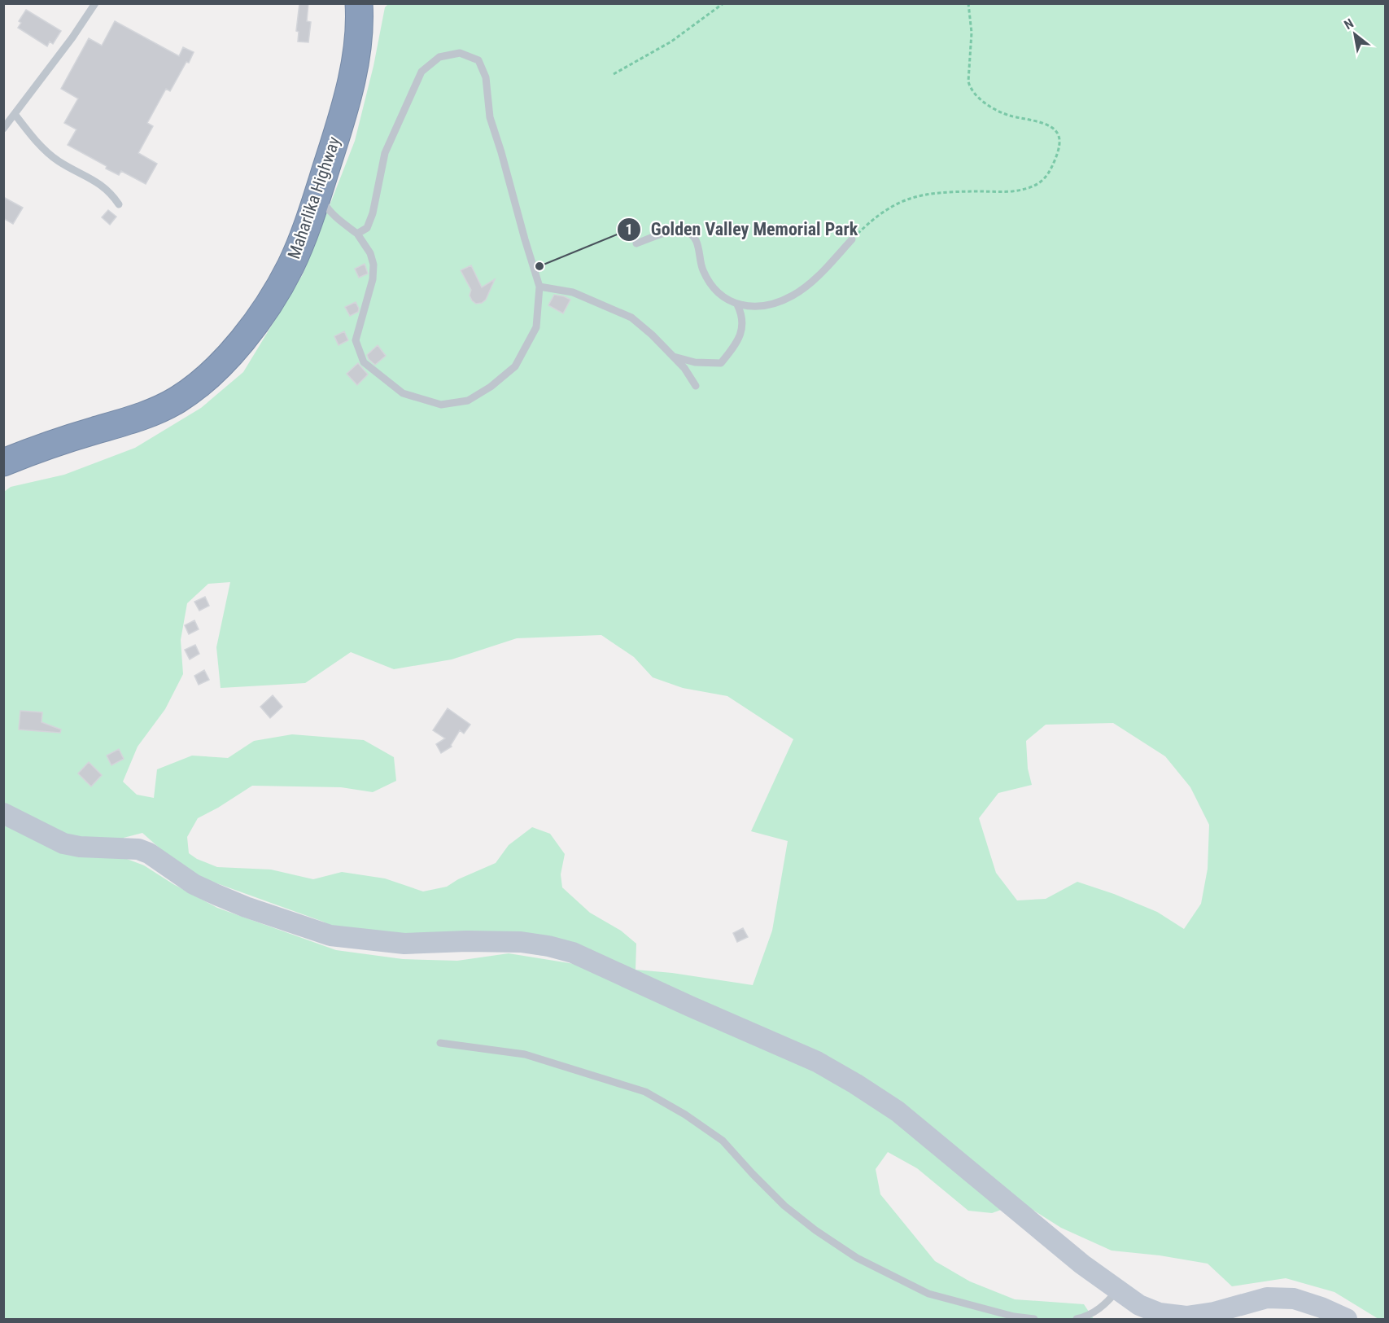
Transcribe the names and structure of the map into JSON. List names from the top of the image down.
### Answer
{
  "streets": {
    "highway": ["Maharlika Highway"]
  },
  "places": ["Golden Valley Memorial Park"],
  "north": "top left"
}
